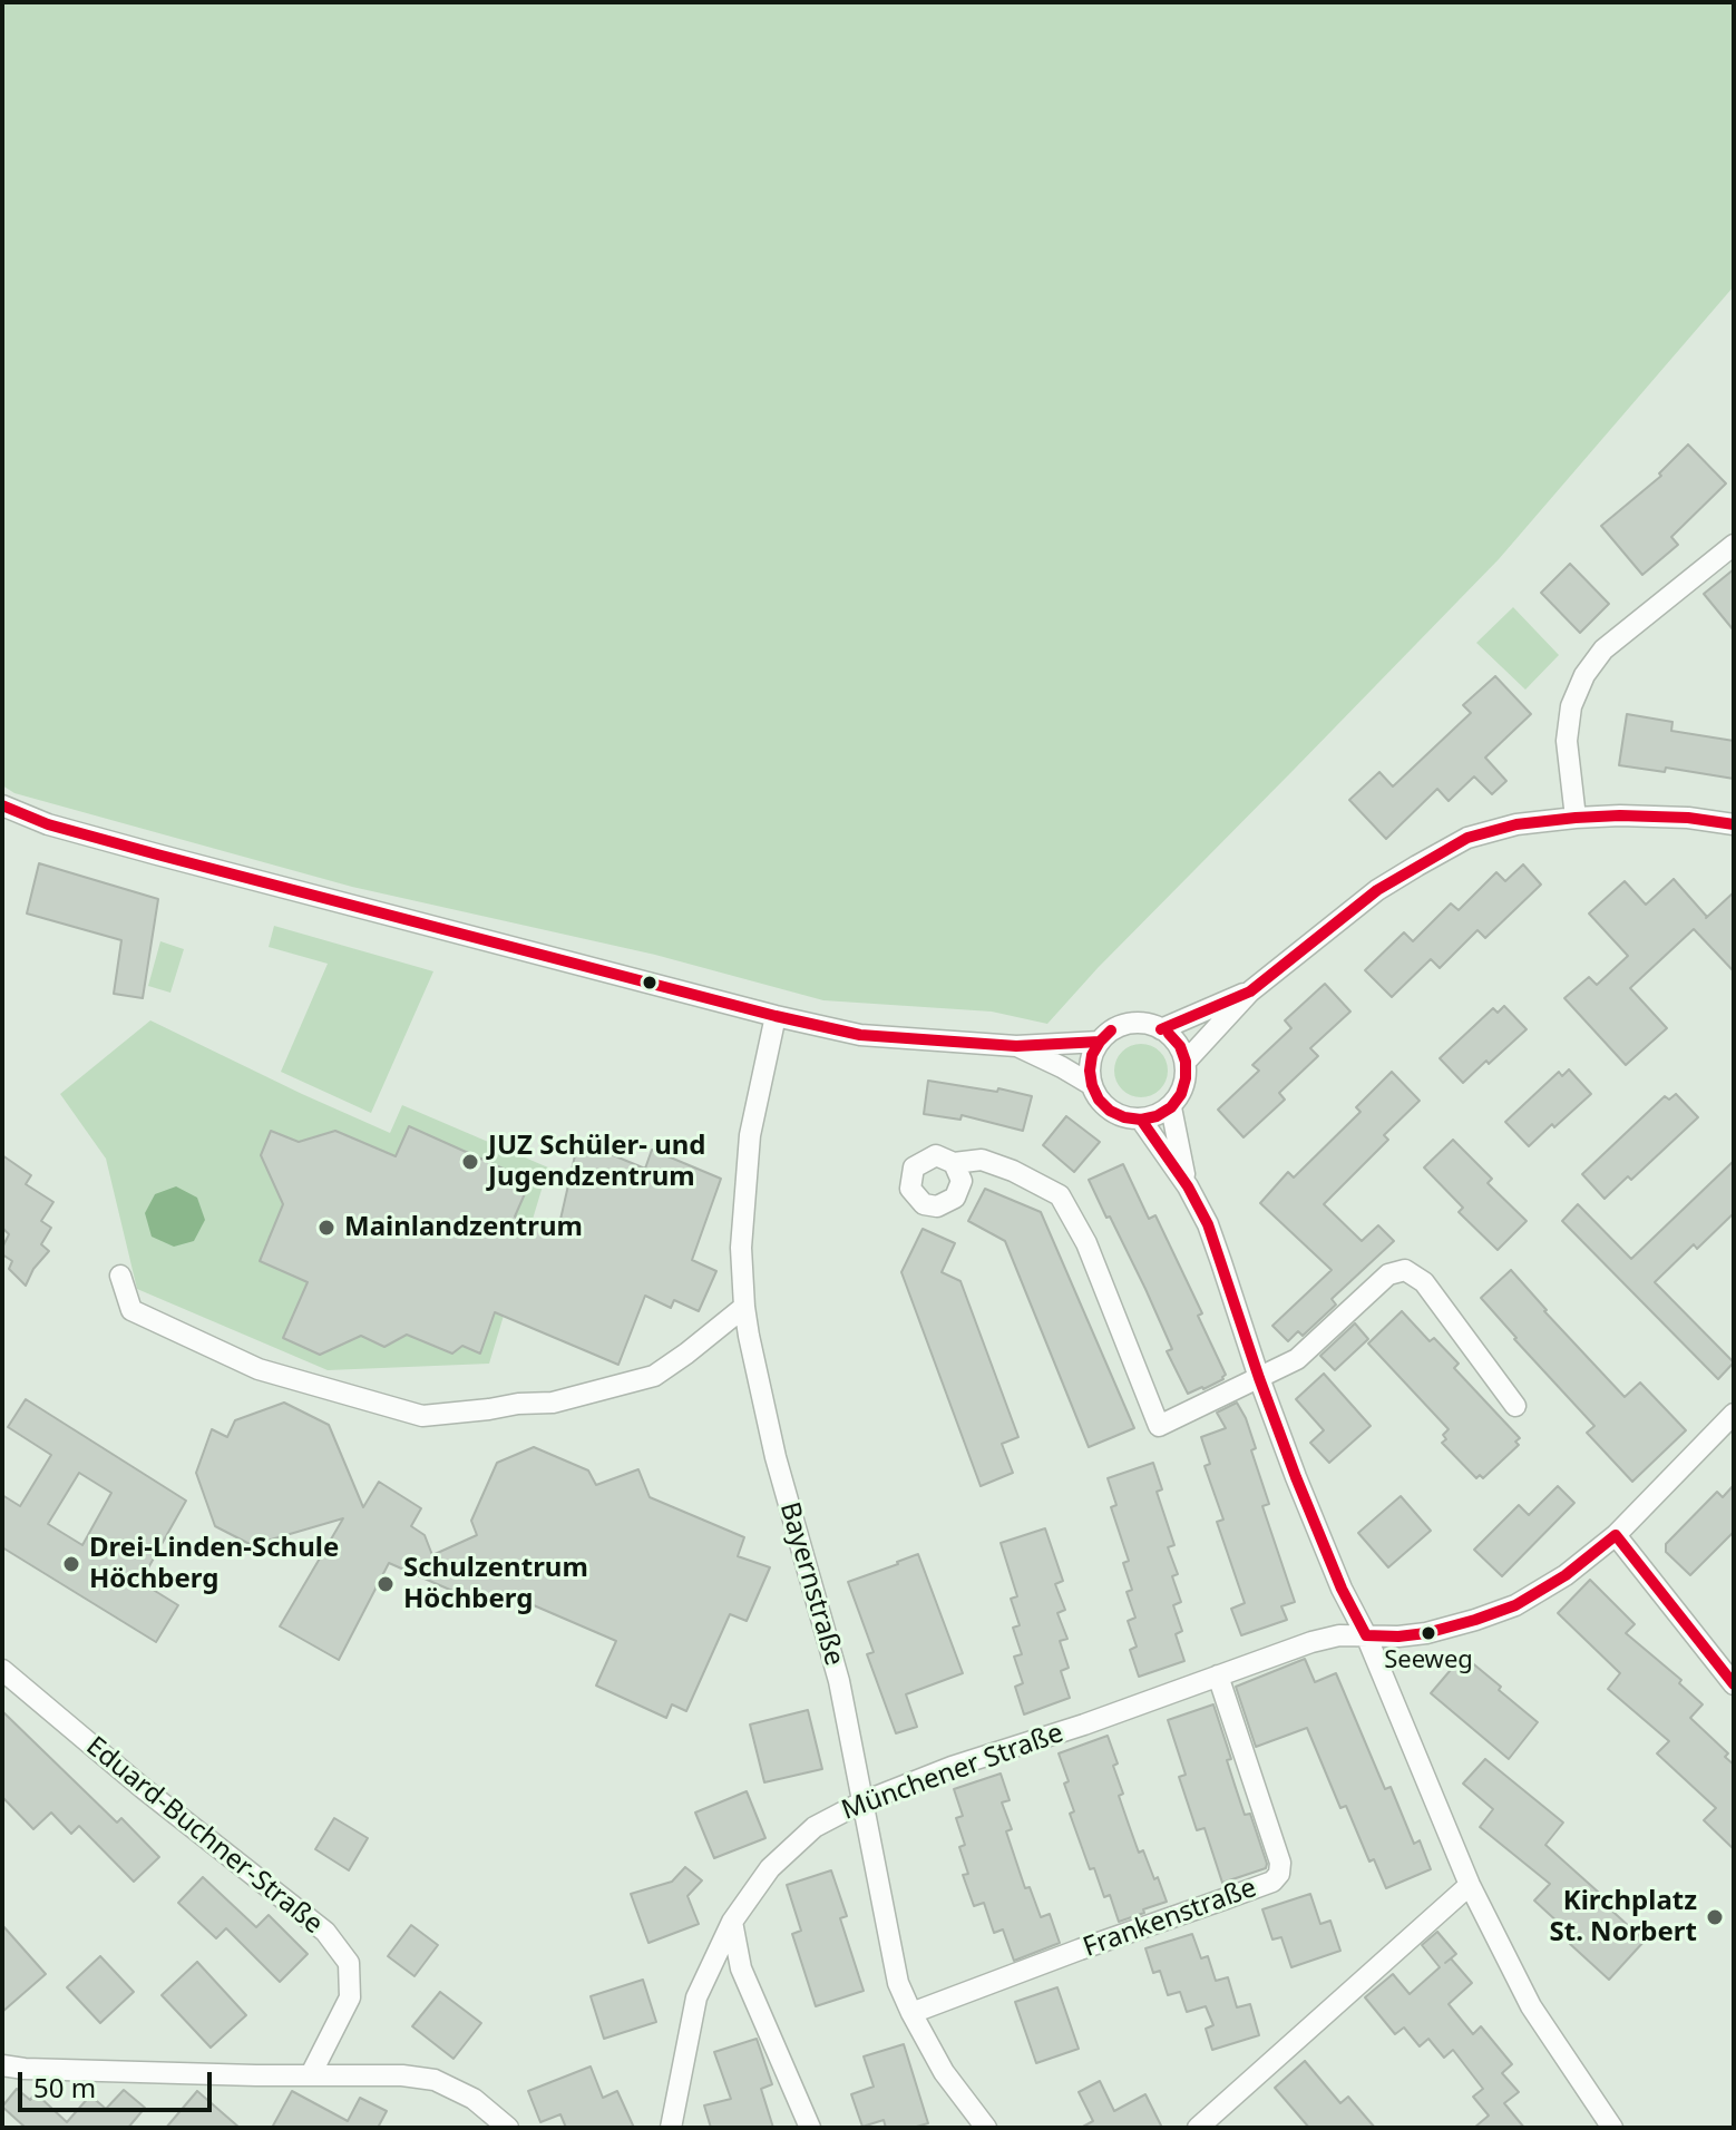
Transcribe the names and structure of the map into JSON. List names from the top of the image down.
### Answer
{
  "streets": {
    "street": [
      "Bayernstraße",
      "Münchener Straße",
      "Eduard-Buchner-Straße",
      "Frankenstraße"
    ]
  },
  "crossings": [
    ["Bayernstraße", "Münchener Straße"],
    ["Bayernstraße", "Frankenstraße"],
    ["Münchener Straße", "Frankenstraße"]
  ],
  "places": [
    "JUZ Schüler- und Jugendzentrum",
    "Mainlandzentrum",
    "Drei-Linden-Schule Höchberg",
    "Schulzentrum Höchberg",
    "Seeweg",
    "Kirchplatz St. Norbert"
  ],
  "scale_bar": "50 m"
}
